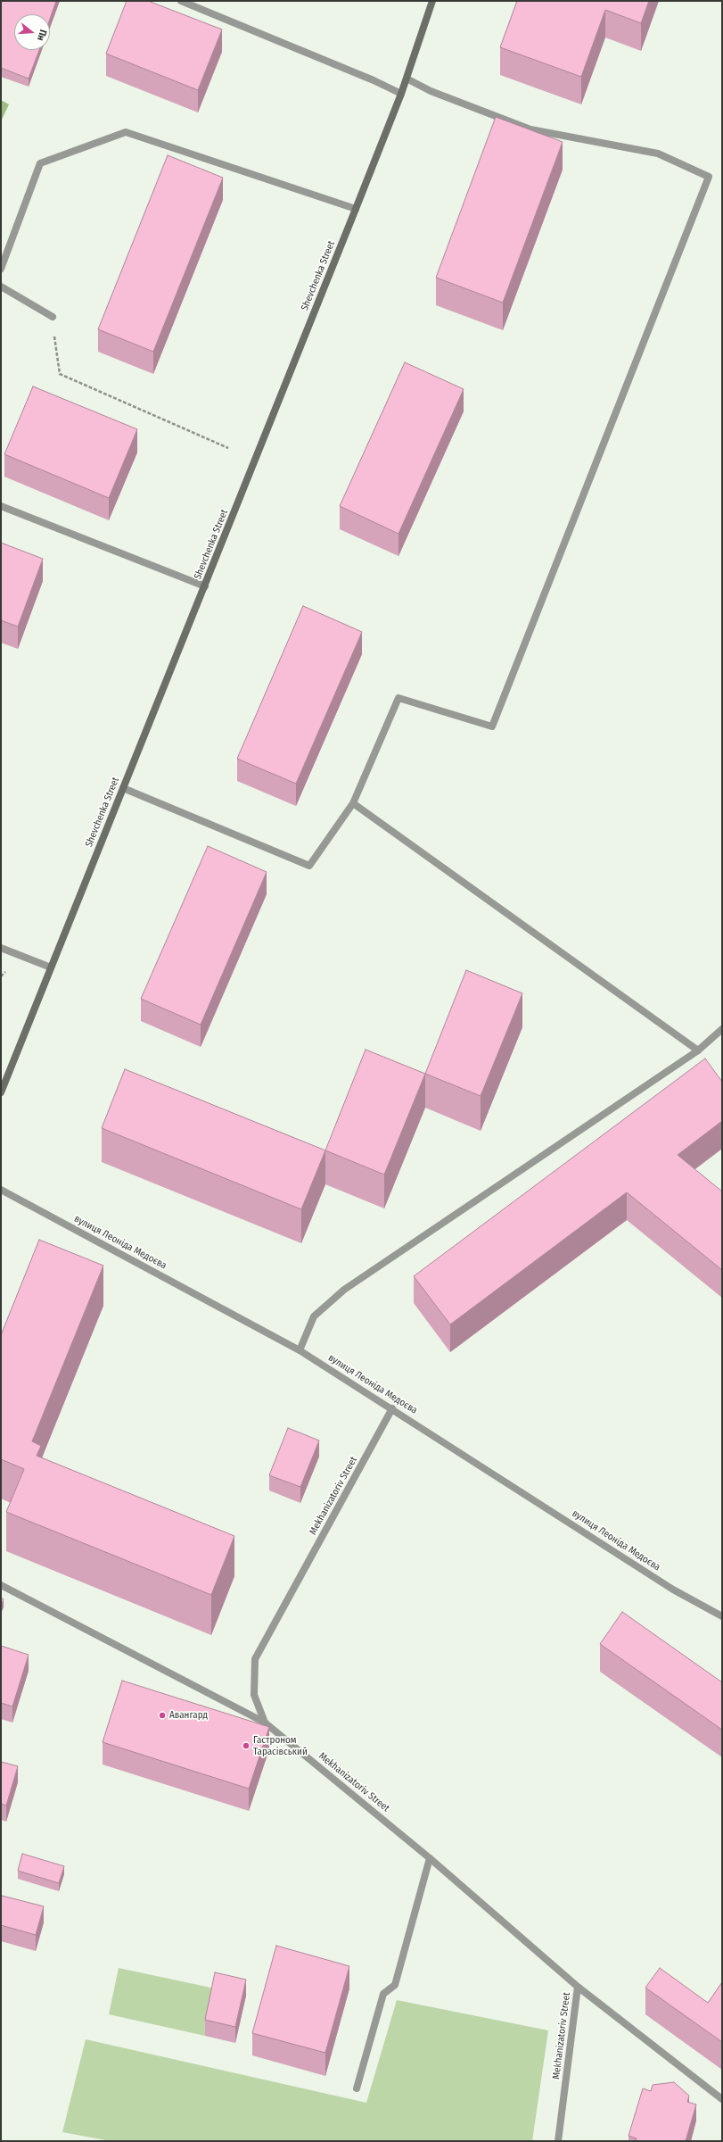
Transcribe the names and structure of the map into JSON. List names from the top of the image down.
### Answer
{
  "streets": {
    "main road": ["Shevchenka Street"],
    "street": ["вулиця Леоніда Медоєва", "Mekhanizatoriv Street"]
  },
  "crossings": [
    ["вулиця Леоніда Медоєва", "Mekhanizatoriv Street"]
  ],
  "places": ["Авангард", "Гастроном Тарасівський"],
  "north": "right"
}
